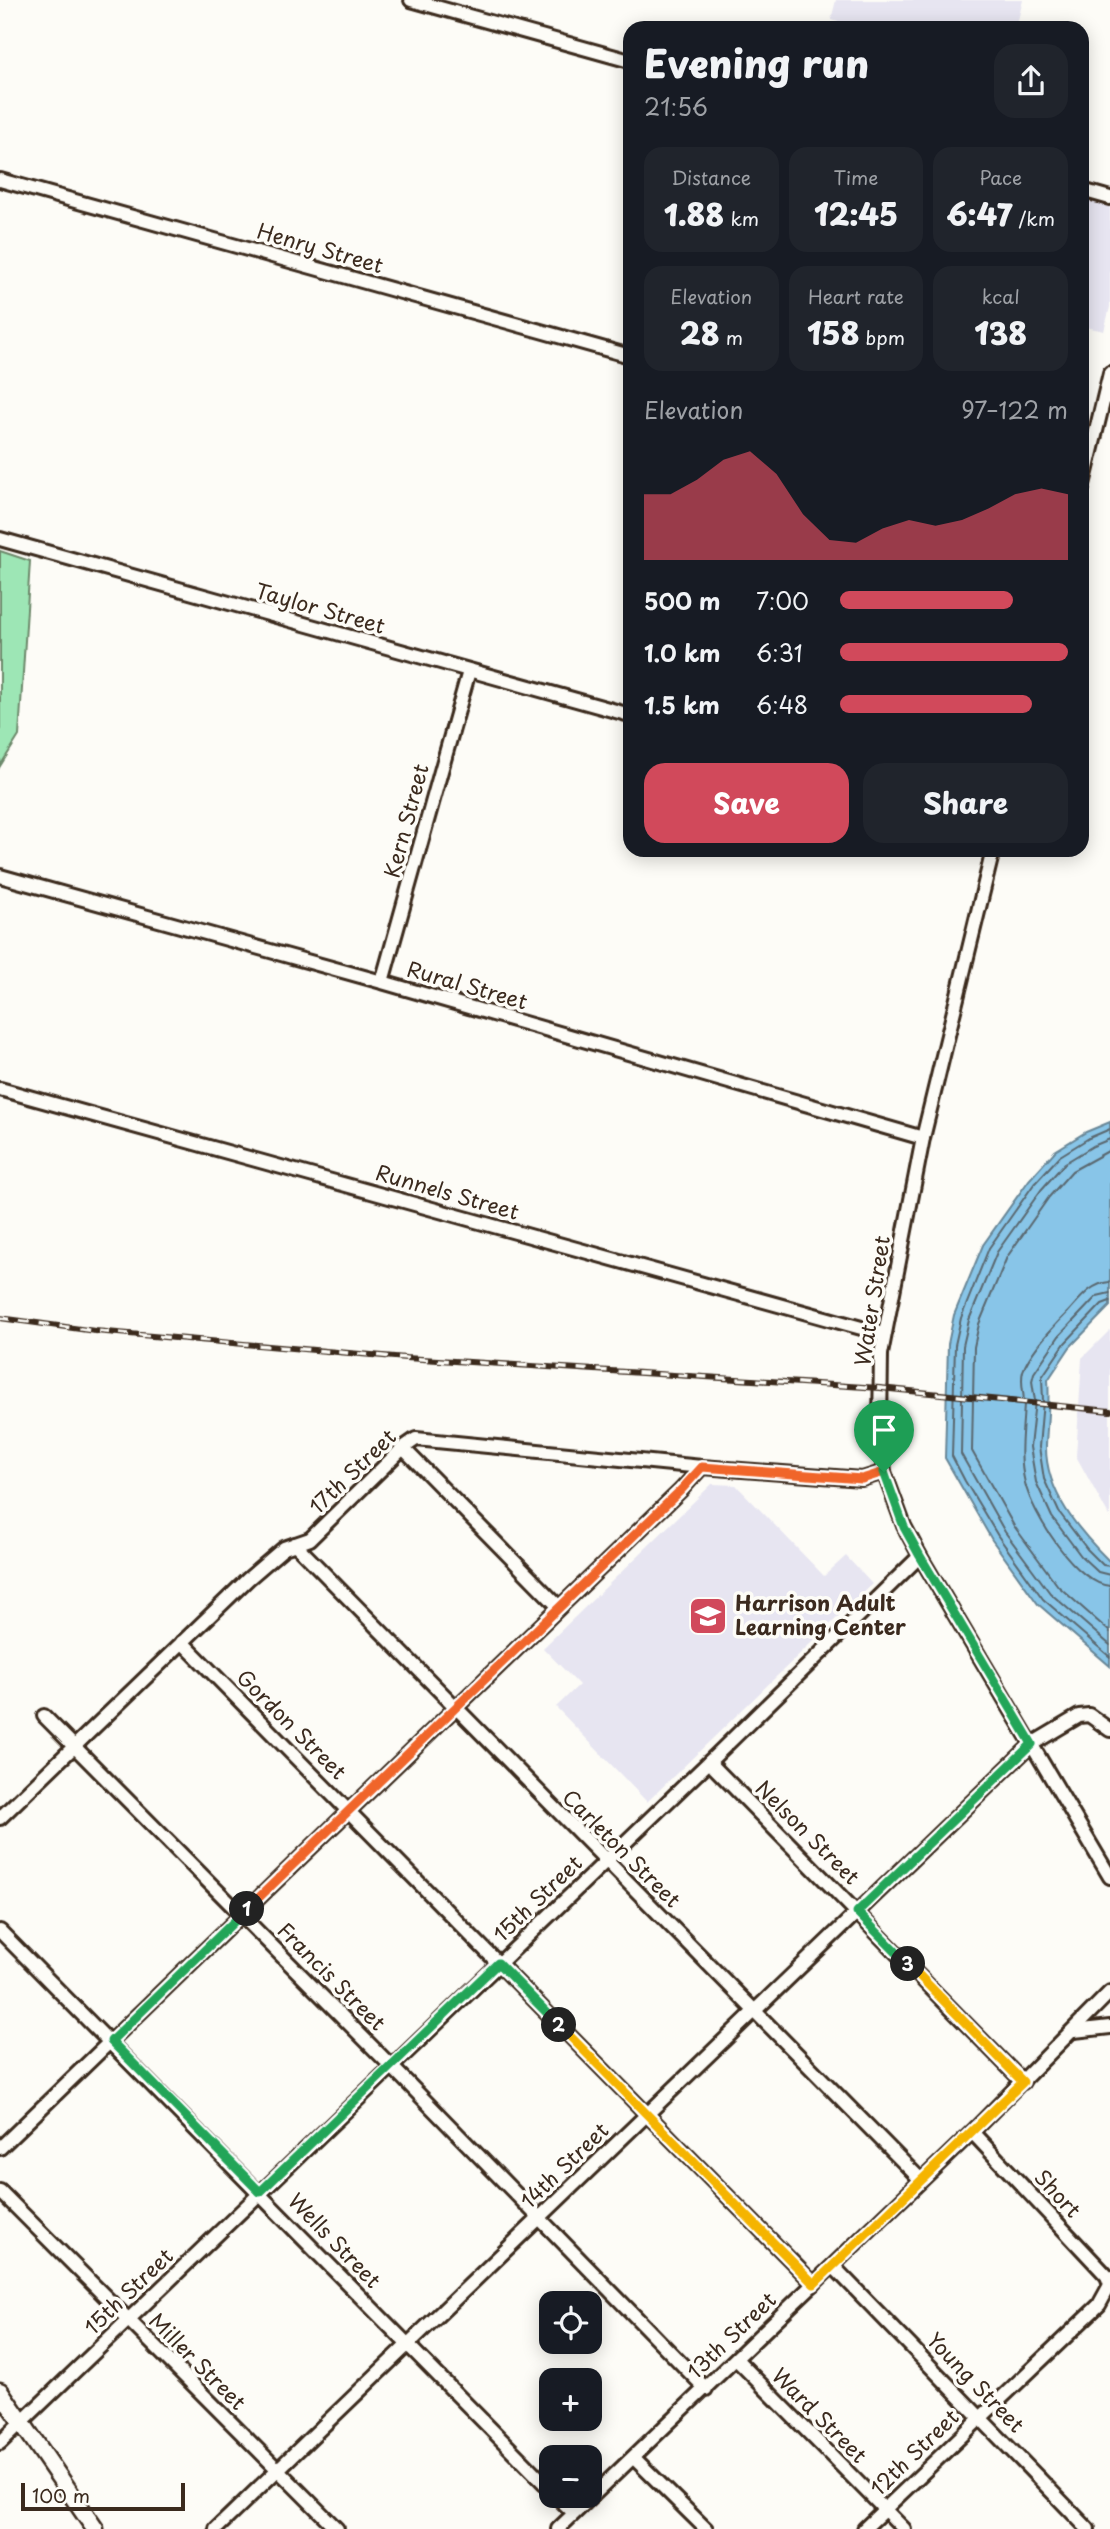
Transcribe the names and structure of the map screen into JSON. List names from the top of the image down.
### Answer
{
  "streets": {
    "street": [
      "Henry Street",
      "Taylor Street",
      "Kern Street",
      "Rural Street",
      "Runnels Street",
      "Water Street",
      "17th Street",
      "Gordon Street",
      "Nelson Street",
      "Carleton Street",
      "15th Street",
      "Francis Street",
      "14th Street",
      "Short",
      "Wells Street",
      "13th Street",
      "Miller Street",
      "Young Street",
      "Ward Street",
      "12th Street"
    ]
  },
  "crossings": [
    ["Taylor Street", "Kern Street"],
    ["Kern Street", "Rural Street"],
    ["Rural Street", "Water Street"],
    ["Runnels Street", "Water Street"],
    ["Water Street", "17th Street"],
    ["Water Street", "15th Street"],
    ["Water Street", "14th Street"],
    ["17th Street", "Gordon Street"],
    ["17th Street", "Carleton Street"],
    ["17th Street", "Francis Street"],
    ["Gordon Street", "15th Street"],
    ["Gordon Street", "14th Street"],
    ["Gordon Street", "13th Street"],
    ["Nelson Street", "15th Street"],
    ["Nelson Street", "14th Street"],
    ["Nelson Street", "13th Street"],
    ["Carleton Street", "15th Street"],
    ["Carleton Street", "14th Street"],
    ["Carleton Street", "13th Street"],
    ["15th Street", "Francis Street"],
    ["15th Street", "Wells Street"],
    ["15th Street", "Miller Street"],
    ["Francis Street", "14th Street"],
    ["Francis Street", "13th Street"],
    ["14th Street", "Wells Street"],
    ["14th Street", "Miller Street"],
    ["Short", "13th Street"],
    ["Short", "12th Street"],
    ["13th Street", "Young Street"],
    ["13th Street", "Ward Street"],
    ["Young Street", "12th Street"],
    ["Ward Street", "12th Street"]
  ],
  "places": {
    "school or university": ["Harrison Adult Learning Center"]
  },
  "scale_bar": "100 m",
  "page": {
    "heading": ["Evening run", "21:56"],
    "stats": [
      ["Distance", "1.88 km"],
      ["Time", "12:45"],
      ["Pace", "6:47 /km"],
      ["Elevation", "28 m"],
      ["Heart rate", "158 bpm"],
      ["kcal", "138"]
    ],
    "chart": ["Elevation", "97–122 m"],
    "list": [
      {
        "name": "500 m",
        "note": "7:00"
      },
      {
        "name": "1.0 km",
        "note": "6:31"
      },
      {
        "name": "1.5 km",
        "note": "6:48"
      }
    ],
    "buttons": ["Save", "Share"],
    "pins": ["1", "3", "2"],
    "map_buttons": ["+", "−"],
    "scale": "100 m"
  }
}
